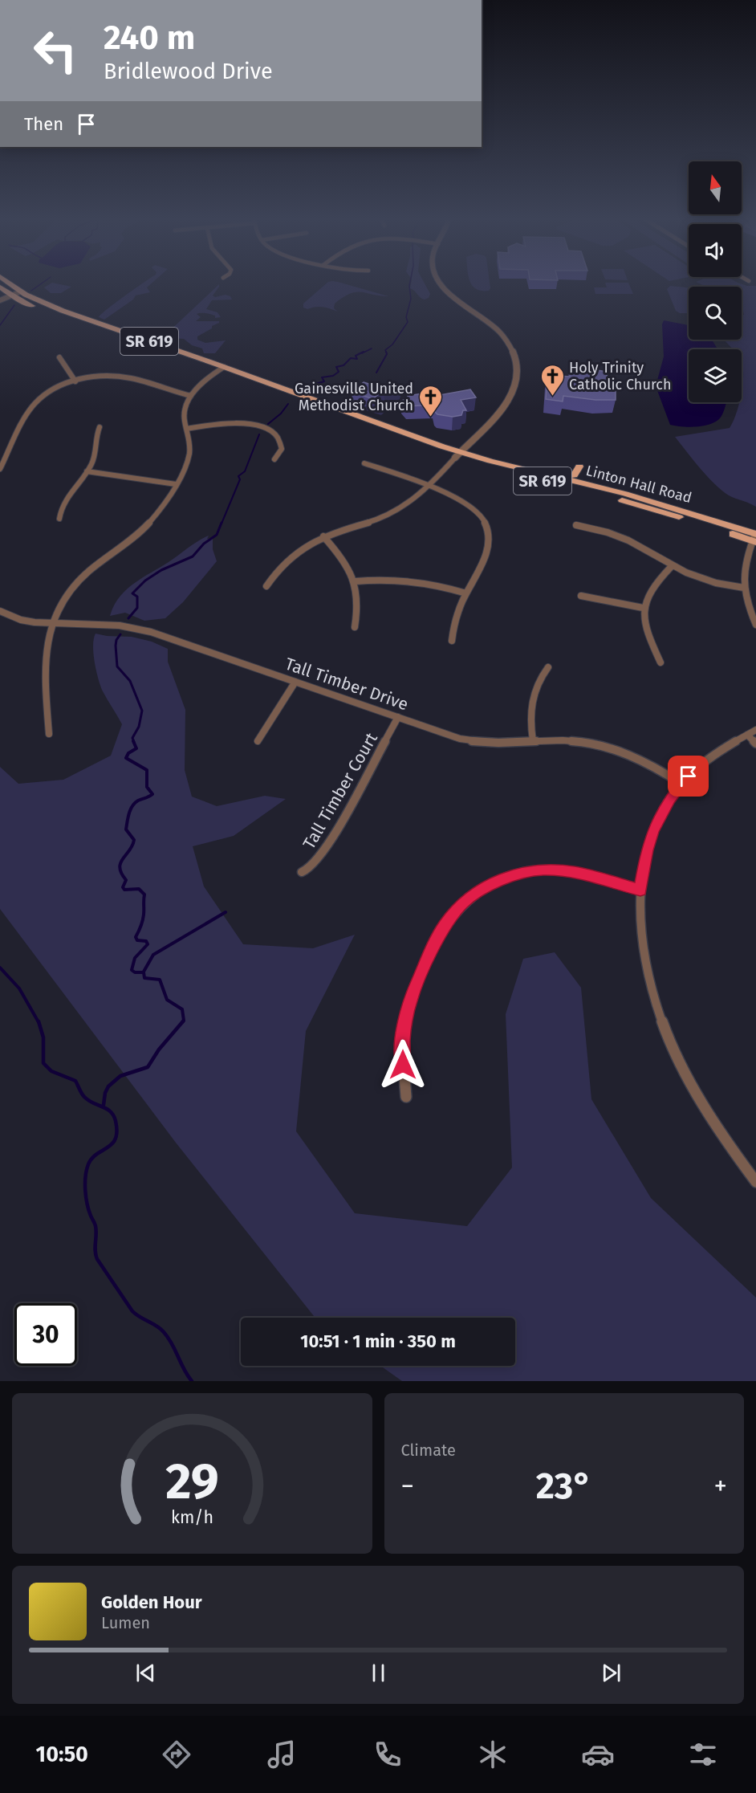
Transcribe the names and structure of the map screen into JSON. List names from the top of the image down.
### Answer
{
  "streets": {
    "main road": ["SR 619", "Linton Hall Road"],
    "street": ["Tall Timber Drive", "Tall Timber Court"]
  },
  "crossings": [
    ["Tall Timber Drive", "Tall Timber Court"]
  ],
  "places": {
    "church": ["Holy Trinity Catholic Church", "Gainesville United Methodist Church"]
  },
  "north": "top",
  "page": {
    "turn": ["240 m", "Bridlewood Drive"],
    "then": "Then",
    "limit": "30",
    "trip": "10:51 · 1 min · 350 m",
    "tile": "Climate",
    "heat": ["−", "23°", "+"],
    "song": ["Golden Hour", "Lumen"],
    "tabs": "10:50",
    "gauge": ["29", "km/h"]
  }
}
